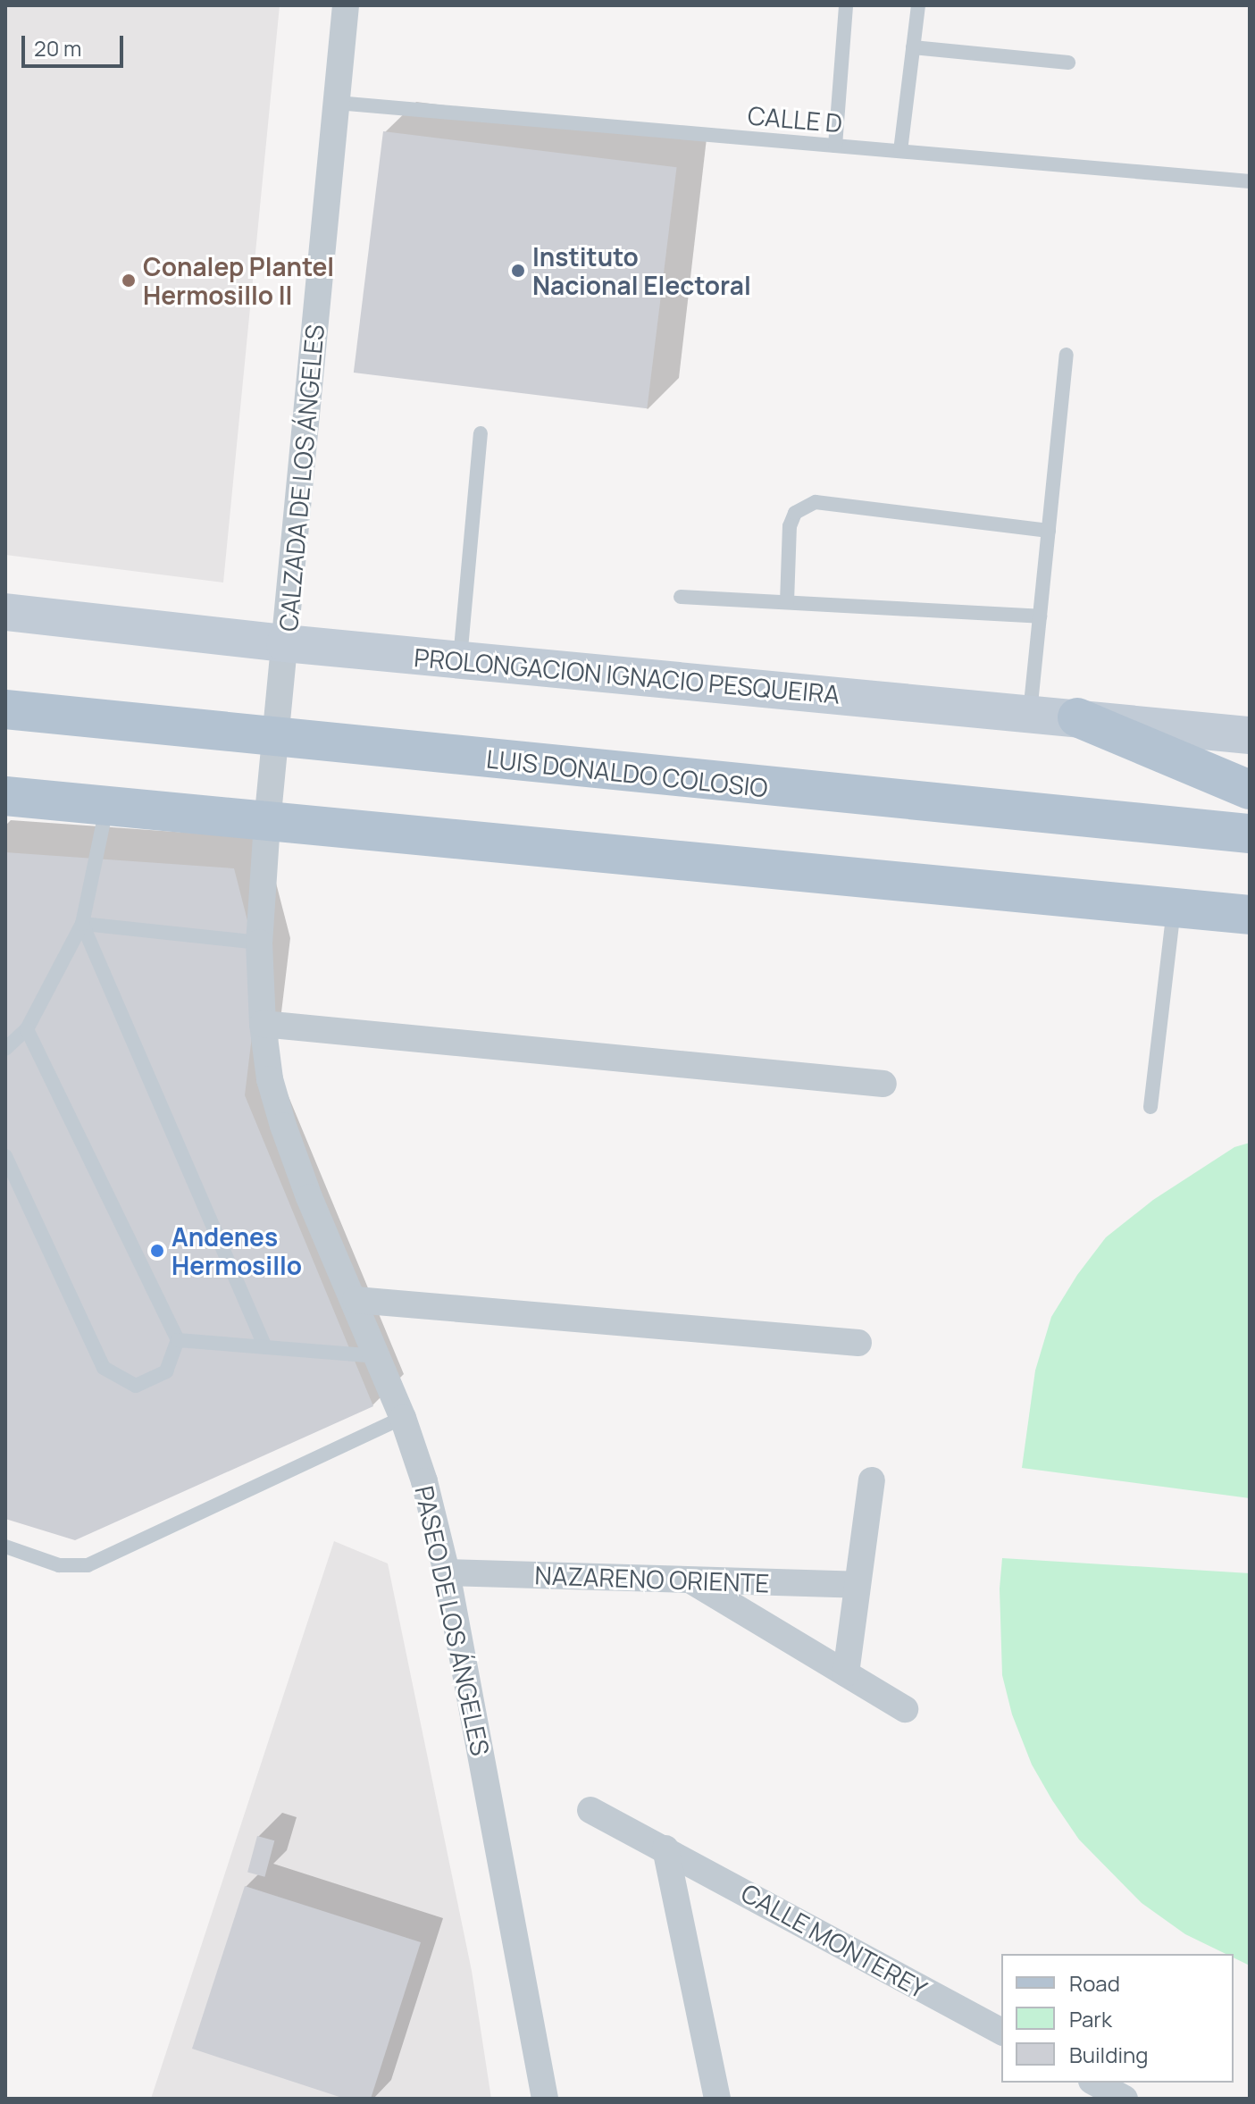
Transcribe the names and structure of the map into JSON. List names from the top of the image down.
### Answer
{
  "streets": {
    "main road": ["LUIS DONALDO COLOSIO"],
    "street": [
      "CALZADA DE LOS ÁNGELES",
      "PROLONGACION IGNACIO PESQUEIRA",
      "NAZARENO ORIENTE",
      "PASEO DE LOS ÁNGELES",
      "CALLE MONTEREY"
    ],
    "lane": ["CALLE D"]
  },
  "crossings": [
    ["CALLE D", "CALZADA DE LOS ÁNGELES"],
    ["CALZADA DE LOS ÁNGELES", "PROLONGACION IGNACIO PESQUEIRA"],
    ["CALZADA DE LOS ÁNGELES", "LUIS DONALDO COLOSIO"],
    ["CALZADA DE LOS ÁNGELES", "PASEO DE LOS ÁNGELES"],
    ["NAZARENO ORIENTE", "PASEO DE LOS ÁNGELES"]
  ],
  "places": ["Instituto Nacional Electoral", "Conalep Plantel Hermosillo II", "Andenes Hermosillo"],
  "legend": ["Road", "Park", "Building"],
  "scale_bar": "20 m"
}
